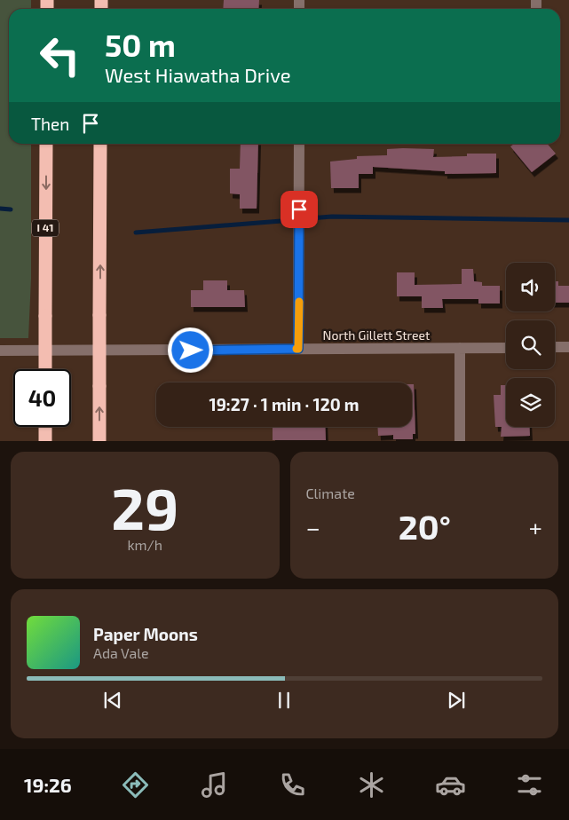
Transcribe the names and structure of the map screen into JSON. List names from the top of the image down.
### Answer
{
  "streets": {
    "highway": ["I 41"],
    "street": ["North Gillett Street"]
  },
  "page": {
    "turn": ["50 m", "West Hiawatha Drive"],
    "then": "Then",
    "limit": "40",
    "trip": "19:27 · 1 min · 120 m",
    "tile": [
      ["29", "km/h"],
      "Climate"
    ],
    "heat": ["−", "20°", "+"],
    "song": ["Paper Moons", "Ada Vale"],
    "tabs": "19:26"
  }
}
